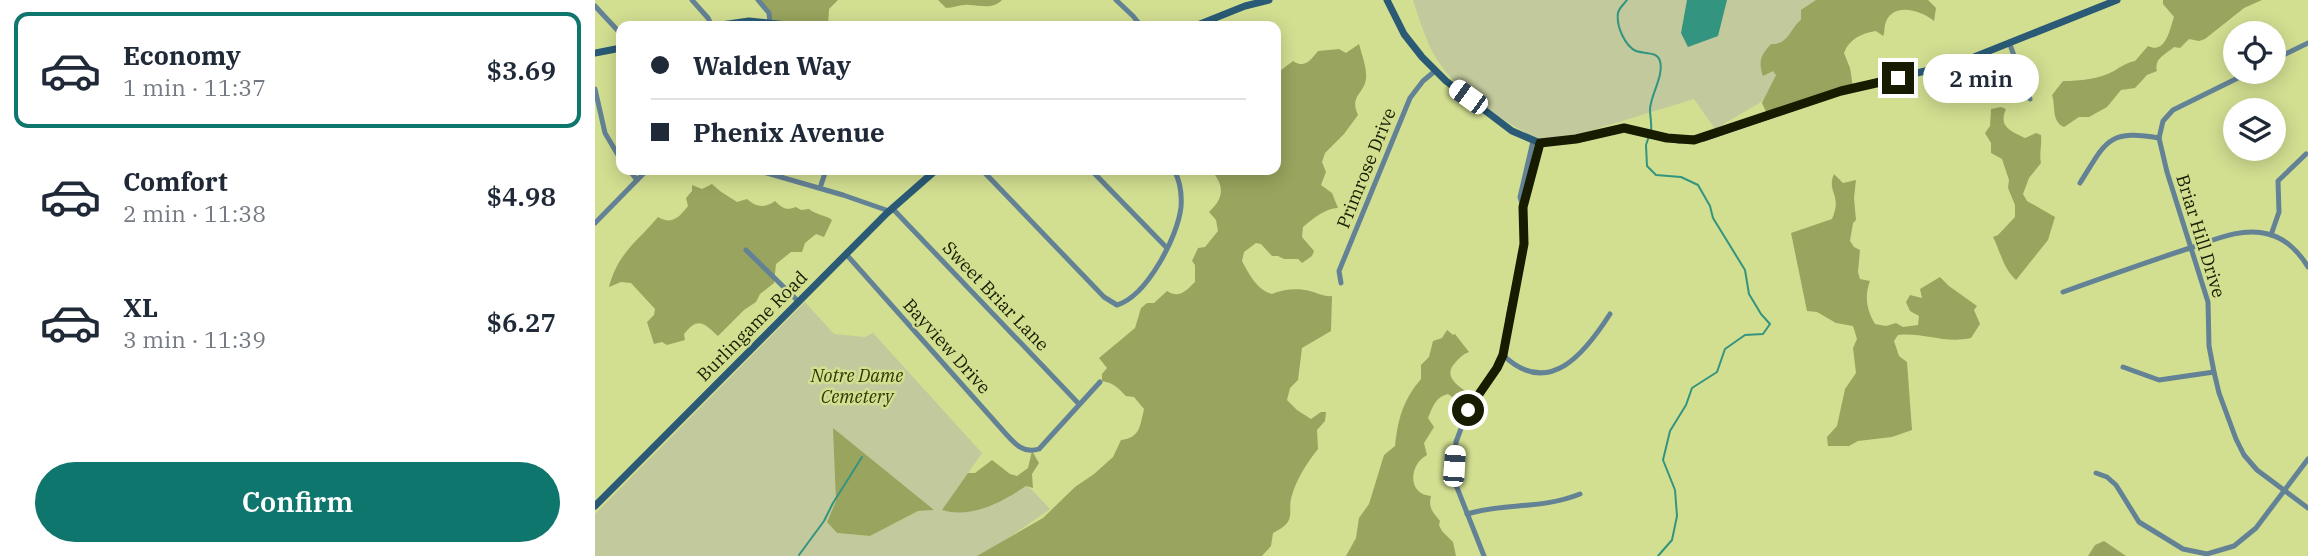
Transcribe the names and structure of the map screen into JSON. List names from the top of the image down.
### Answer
{
  "streets": {
    "main road": ["Burlingame Road"],
    "street": [
      "Primrose Drive",
      "Briar Hill Drive",
      "Sweet Briar Lane",
      "Bayview Drive"
    ]
  },
  "crossings": [
    ["Sweet Briar Lane", "Burlingame Road"],
    ["Sweet Briar Lane", "Bayview Drive"],
    ["Burlingame Road", "Bayview Drive"]
  ],
  "parks": ["Notre Dame Cemetery"],
  "page": {
    "list": [
      {
        "name": "Economy",
        "note": "1 min · 11:37",
        "value": "$3.69"
      },
      {
        "name": "Comfort",
        "note": "2 min · 11:38",
        "value": "$4.98"
      },
      {
        "name": "XL",
        "note": "3 min · 11:39",
        "value": "$6.27"
      }
    ],
    "banner": ["Walden Way", "Phenix Avenue"],
    "bubble": "2 min",
    "buttons": "Confirm"
  }
}
